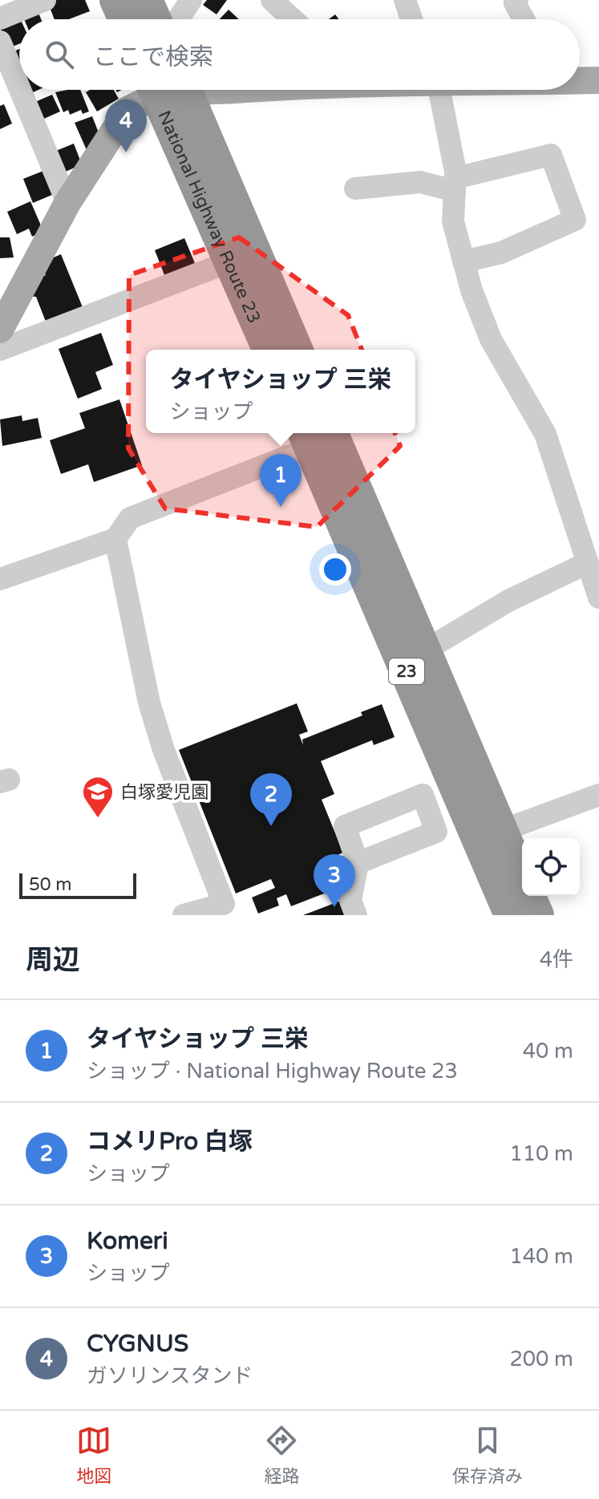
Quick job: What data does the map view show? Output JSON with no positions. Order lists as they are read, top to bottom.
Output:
{
  "streets": {
    "highway": ["National Highway Route 23", "23"]
  },
  "places": {
    "school or university": ["白塚愛児園"]
  },
  "scale_bar": "50 m",
  "page": {
    "search": "ここで検索",
    "pins": [
      "4",
      "1",
      "2",
      "3"
    ],
    "popup": ["タイヤショップ 三栄", "ショップ"],
    "scale": "50 m",
    "heading": ["周辺", "4件"],
    "list": [
      {
        "mark": "1",
        "name": "タイヤショップ 三栄",
        "note": "ショップ · National Highway Route 23",
        "value": "40 m"
      },
      {
        "mark": "2",
        "name": "コメリPro 白塚",
        "note": "ショップ",
        "value": "110 m"
      },
      {
        "mark": "3",
        "name": "Komeri",
        "note": "ショップ",
        "value": "140 m"
      },
      {
        "mark": "4",
        "name": "CYGNUS",
        "note": "ガソリンスタンド",
        "value": "200 m"
      }
    ],
    "nav": ["地図", "経路", "保存済み"]
  }
}
